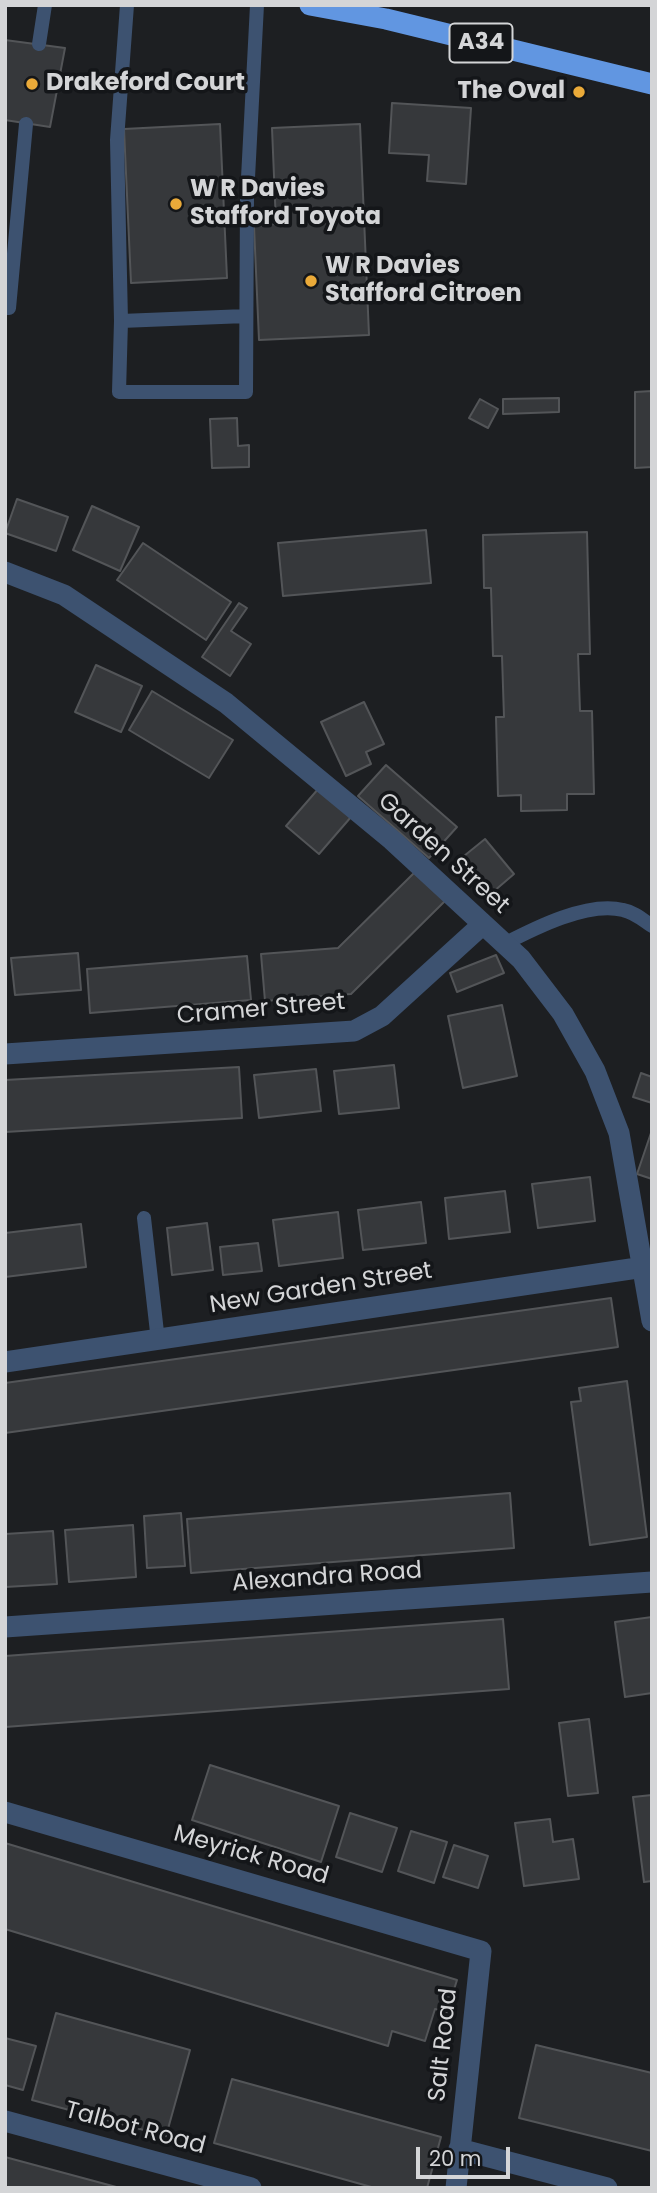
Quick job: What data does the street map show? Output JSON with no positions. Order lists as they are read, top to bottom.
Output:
{
  "streets": {
    "highway": ["A34"],
    "street": [
      "Garden Street",
      "Cramer Street",
      "New Garden Street",
      "Alexandra Road",
      "Meyrick Road",
      "Salt Road",
      "Talbot Road"
    ]
  },
  "crossings": [
    ["Garden Street", "Cramer Street"],
    ["Garden Street", "New Garden Street"],
    ["Meyrick Road", "Salt Road"]
  ],
  "places": [
    "Drakeford Court",
    "The Oval",
    "W R Davies Stafford Toyota",
    "W R Davies Stafford Citroen"
  ],
  "scale_bar": "20 m"
}
